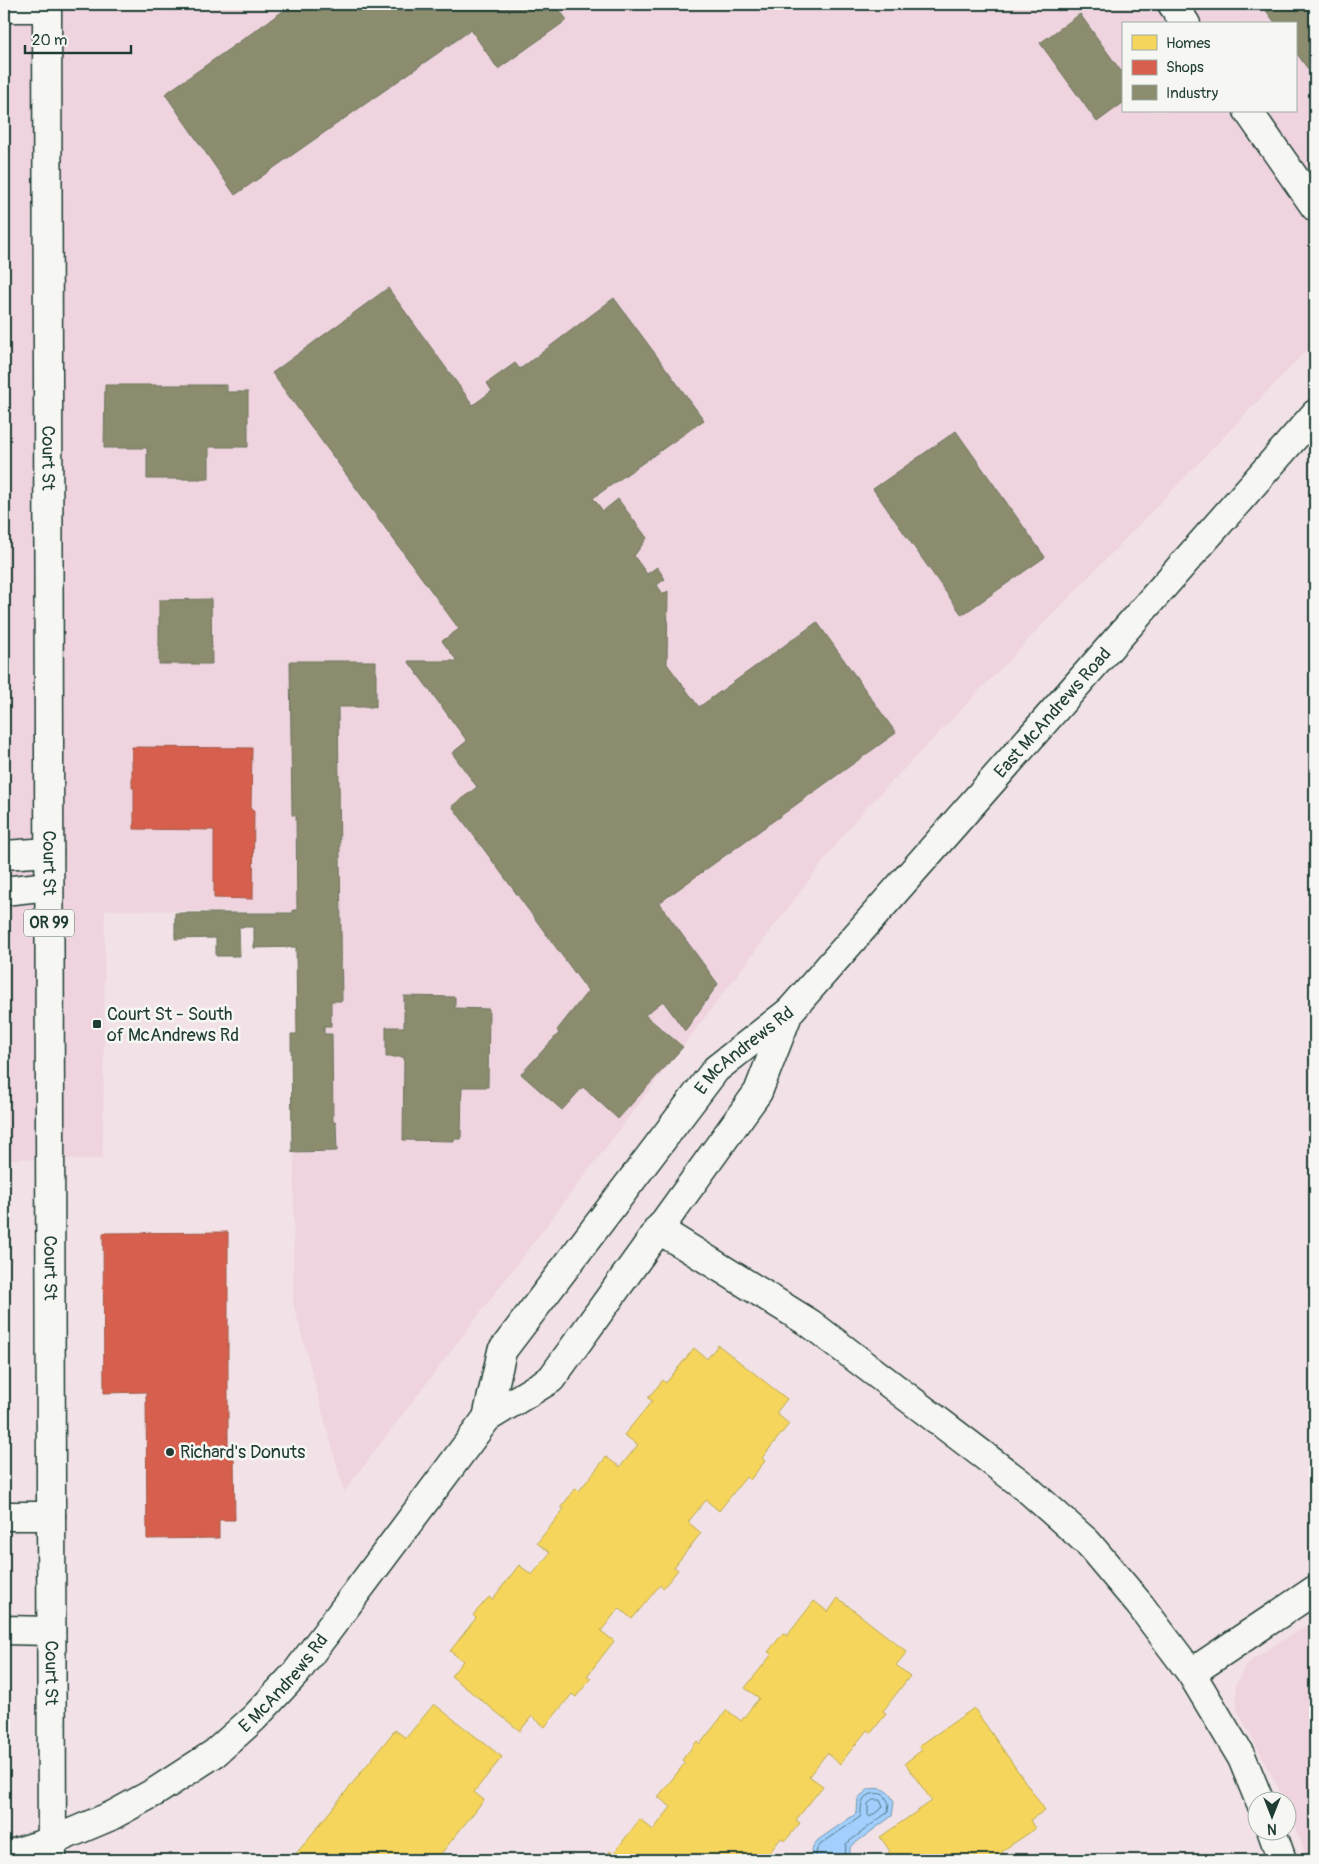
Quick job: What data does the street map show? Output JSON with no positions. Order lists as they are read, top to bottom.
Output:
{
  "streets": {
    "main road": [
      "Court St",
      "East McAndrews Road",
      "OR 99",
      "E McAndrews Rd"
    ]
  },
  "crossings": [
    ["Court St", "E McAndrews Rd"],
    ["East McAndrews Road", "E McAndrews Rd"]
  ],
  "places": {
    "transit": ["Court St - South of McAndrews Rd"],
    "other": ["Richard's Donuts"]
  },
  "legend": ["Homes", "Shops", "Industry"],
  "scale_bar": "20 m",
  "north": "bottom"
}
